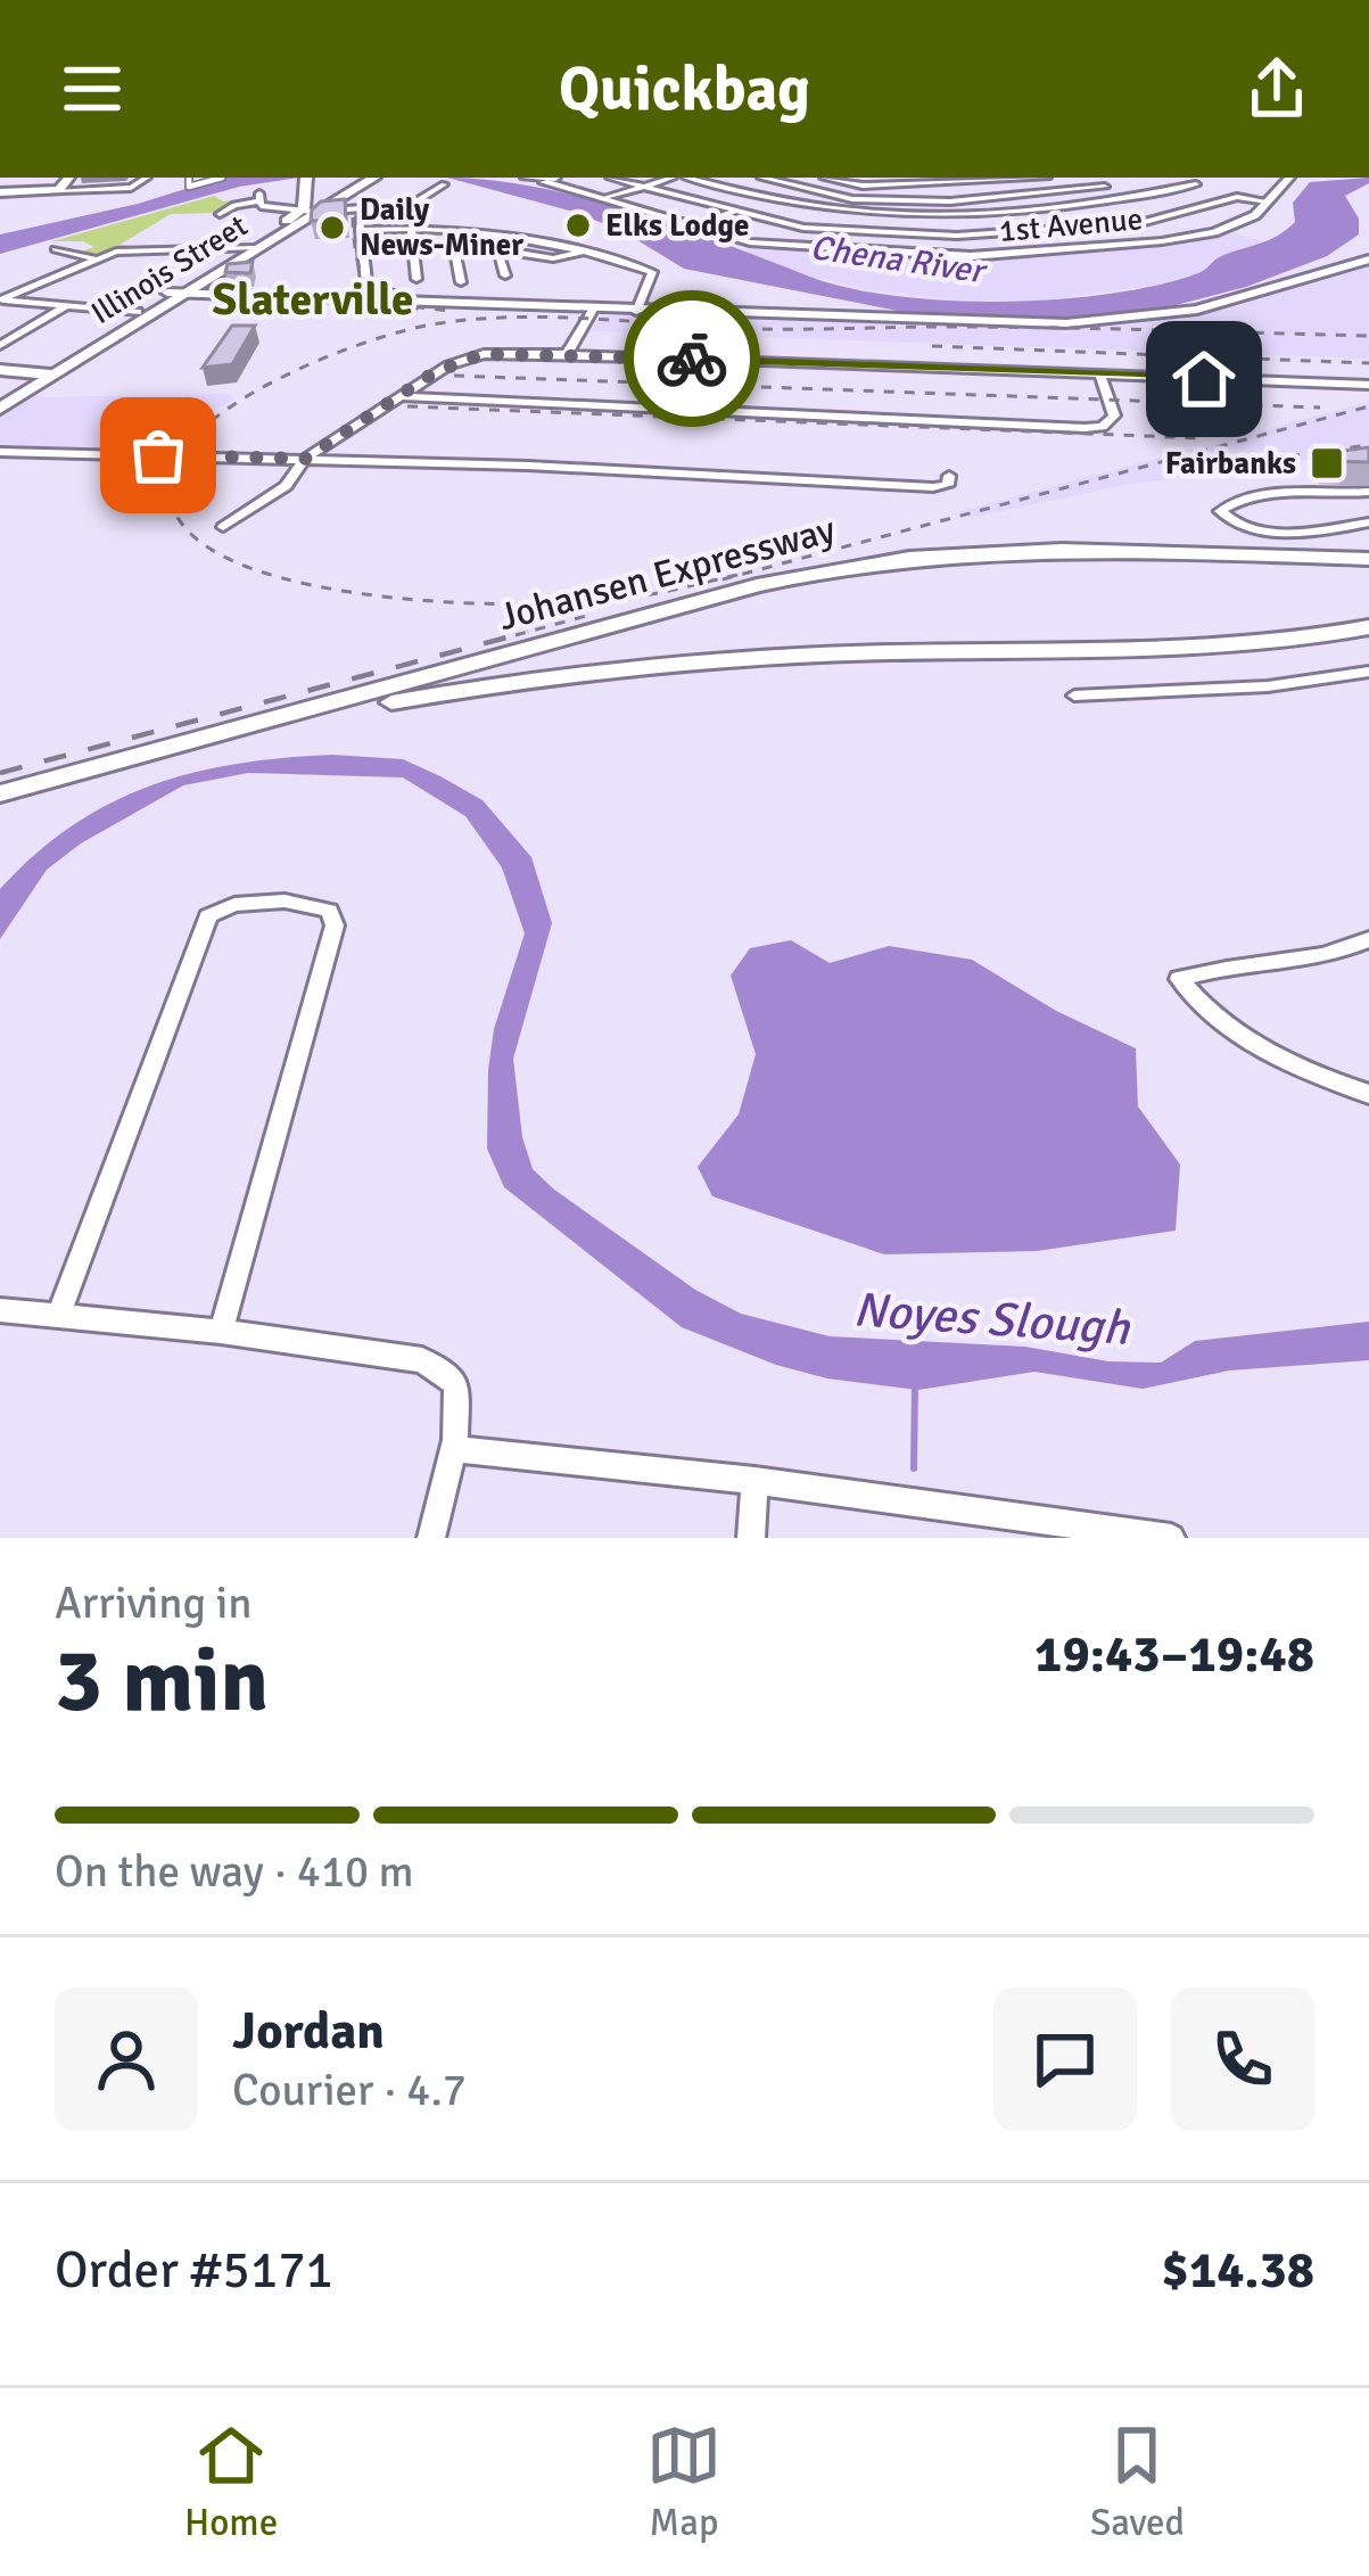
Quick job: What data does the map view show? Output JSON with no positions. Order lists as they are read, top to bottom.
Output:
{
  "streets": {
    "main road": ["1st Avenue", "Illinois Street", "Johansen Expressway"]
  },
  "districts": ["Slaterville"],
  "water": ["Chena River", "Noyes Slough"],
  "places": {
    "other": ["Elks Lodge", "Daily News-Miner"],
    "transit": ["Fairbanks"]
  },
  "page": {
    "header": "Quickbag",
    "heading": ["3 min", "Arriving in", "19:43–19:48"],
    "panel": [
      "Jordan",
      "Courier · 4.7",
      "Order #5171",
      "$14.38"
    ],
    "bar": "On the way · 410 m",
    "tabs": ["Home", "Map", "Saved"]
  }
}
